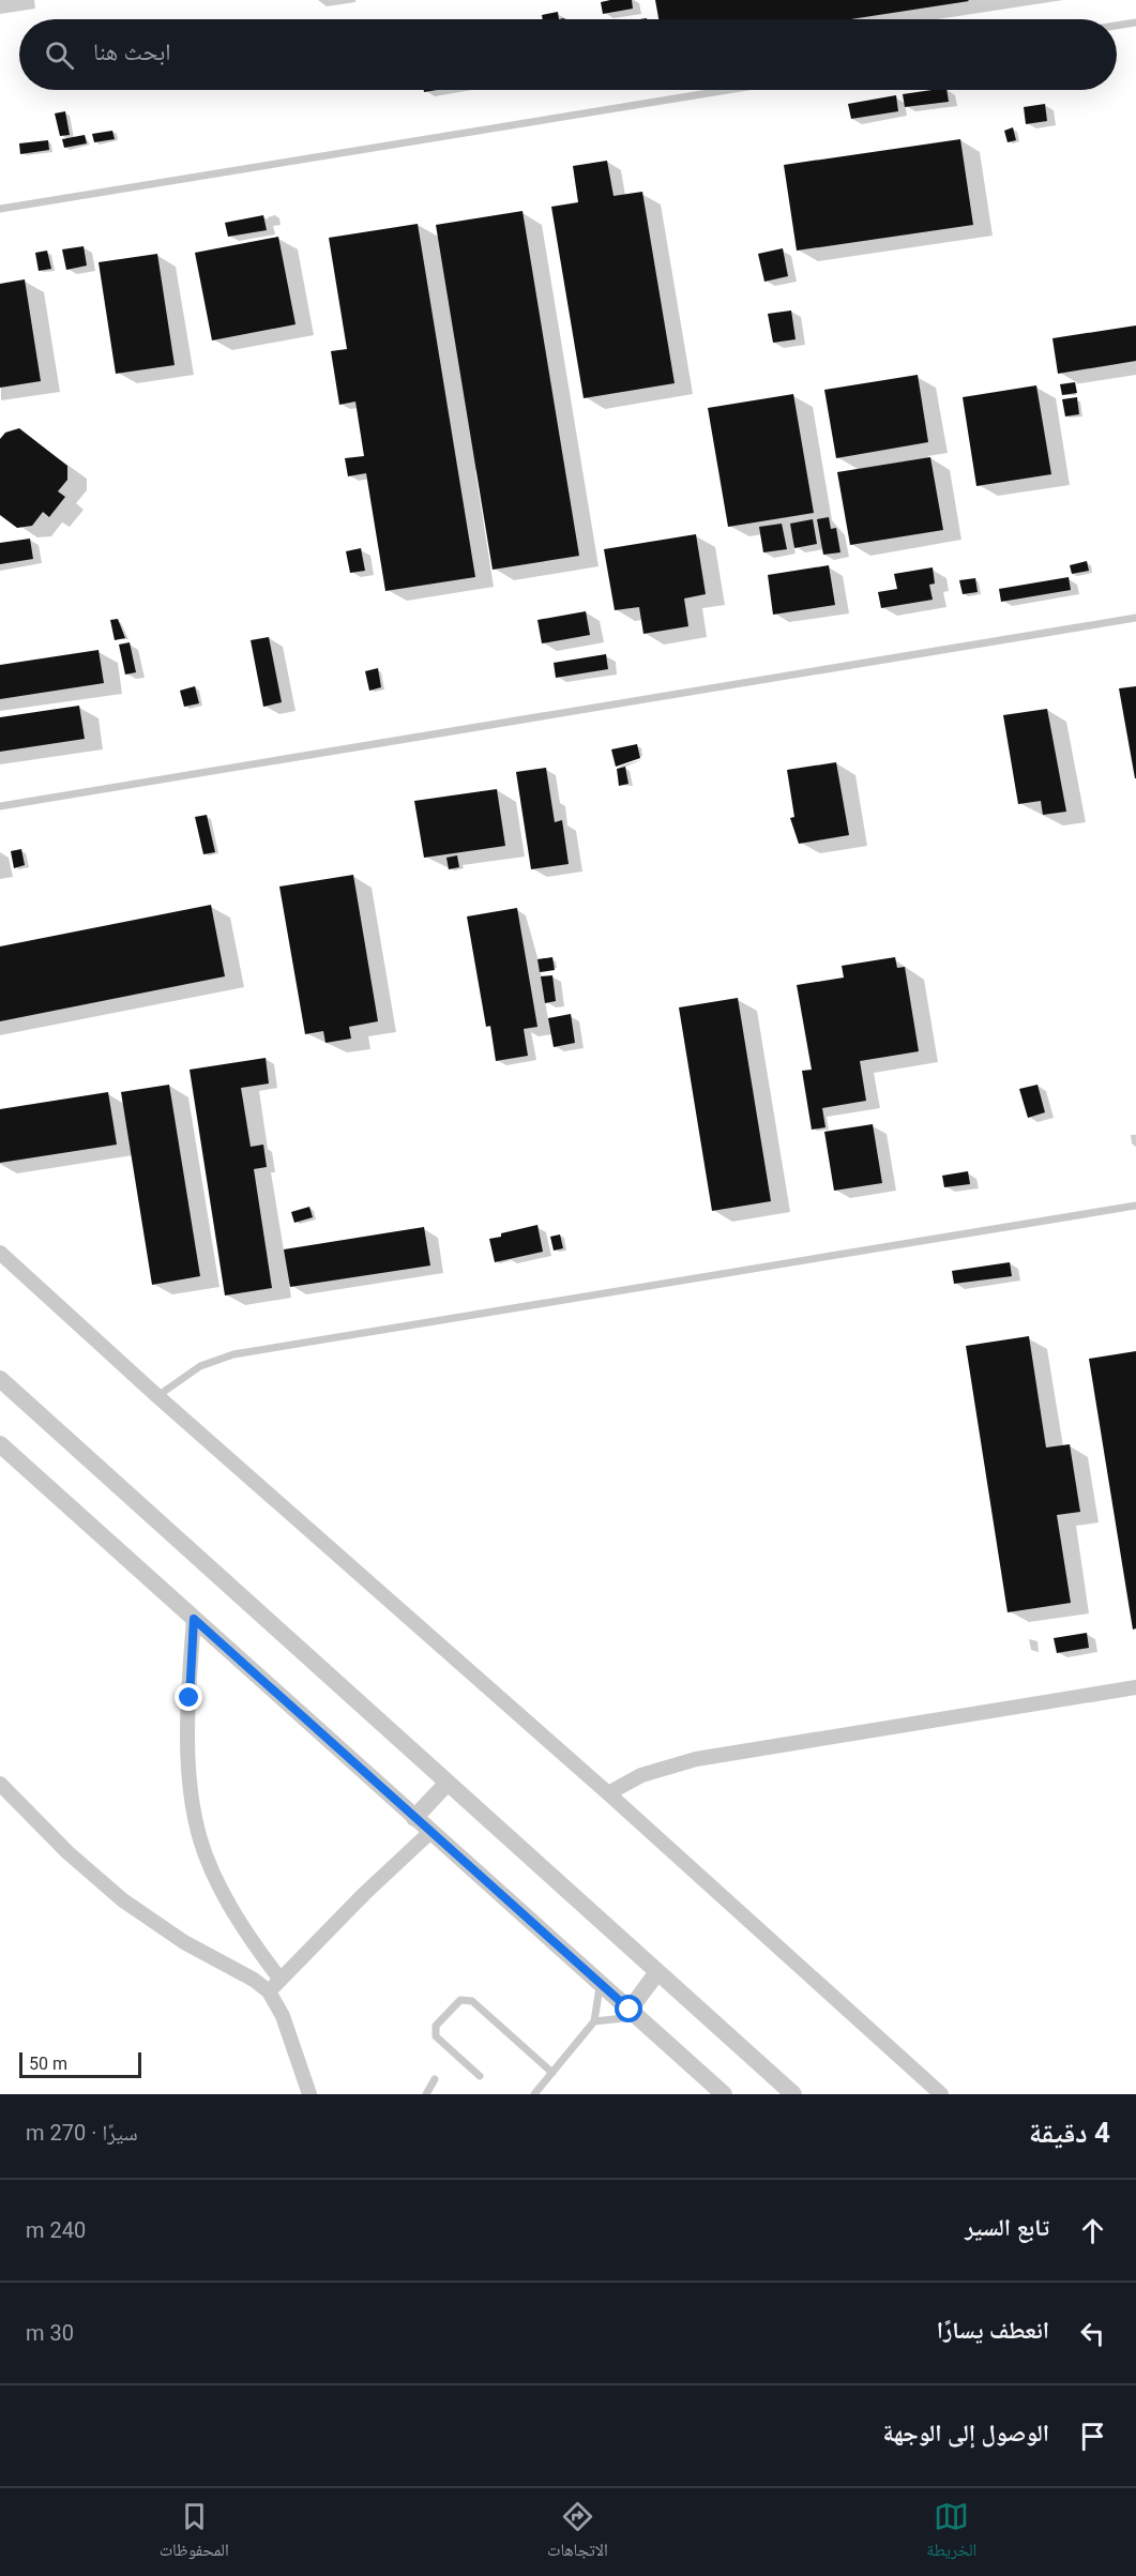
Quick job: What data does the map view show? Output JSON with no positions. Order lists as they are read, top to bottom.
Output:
{
  "scale_bar": "50 m",
  "page": {
    "search": "ابحث هنا",
    "scale": "50 m",
    "heading": ["4 دقيقة", "سيرًا · 270 m"],
    "list": [
      ["تابع السير", "240 m"],
      ["انعطف يسارًا", "30 m"],
      "الوصول إلى الوجهة"
    ],
    "nav": ["الخريطة", "الاتجاهات", "المحفوظات"]
  }
}
